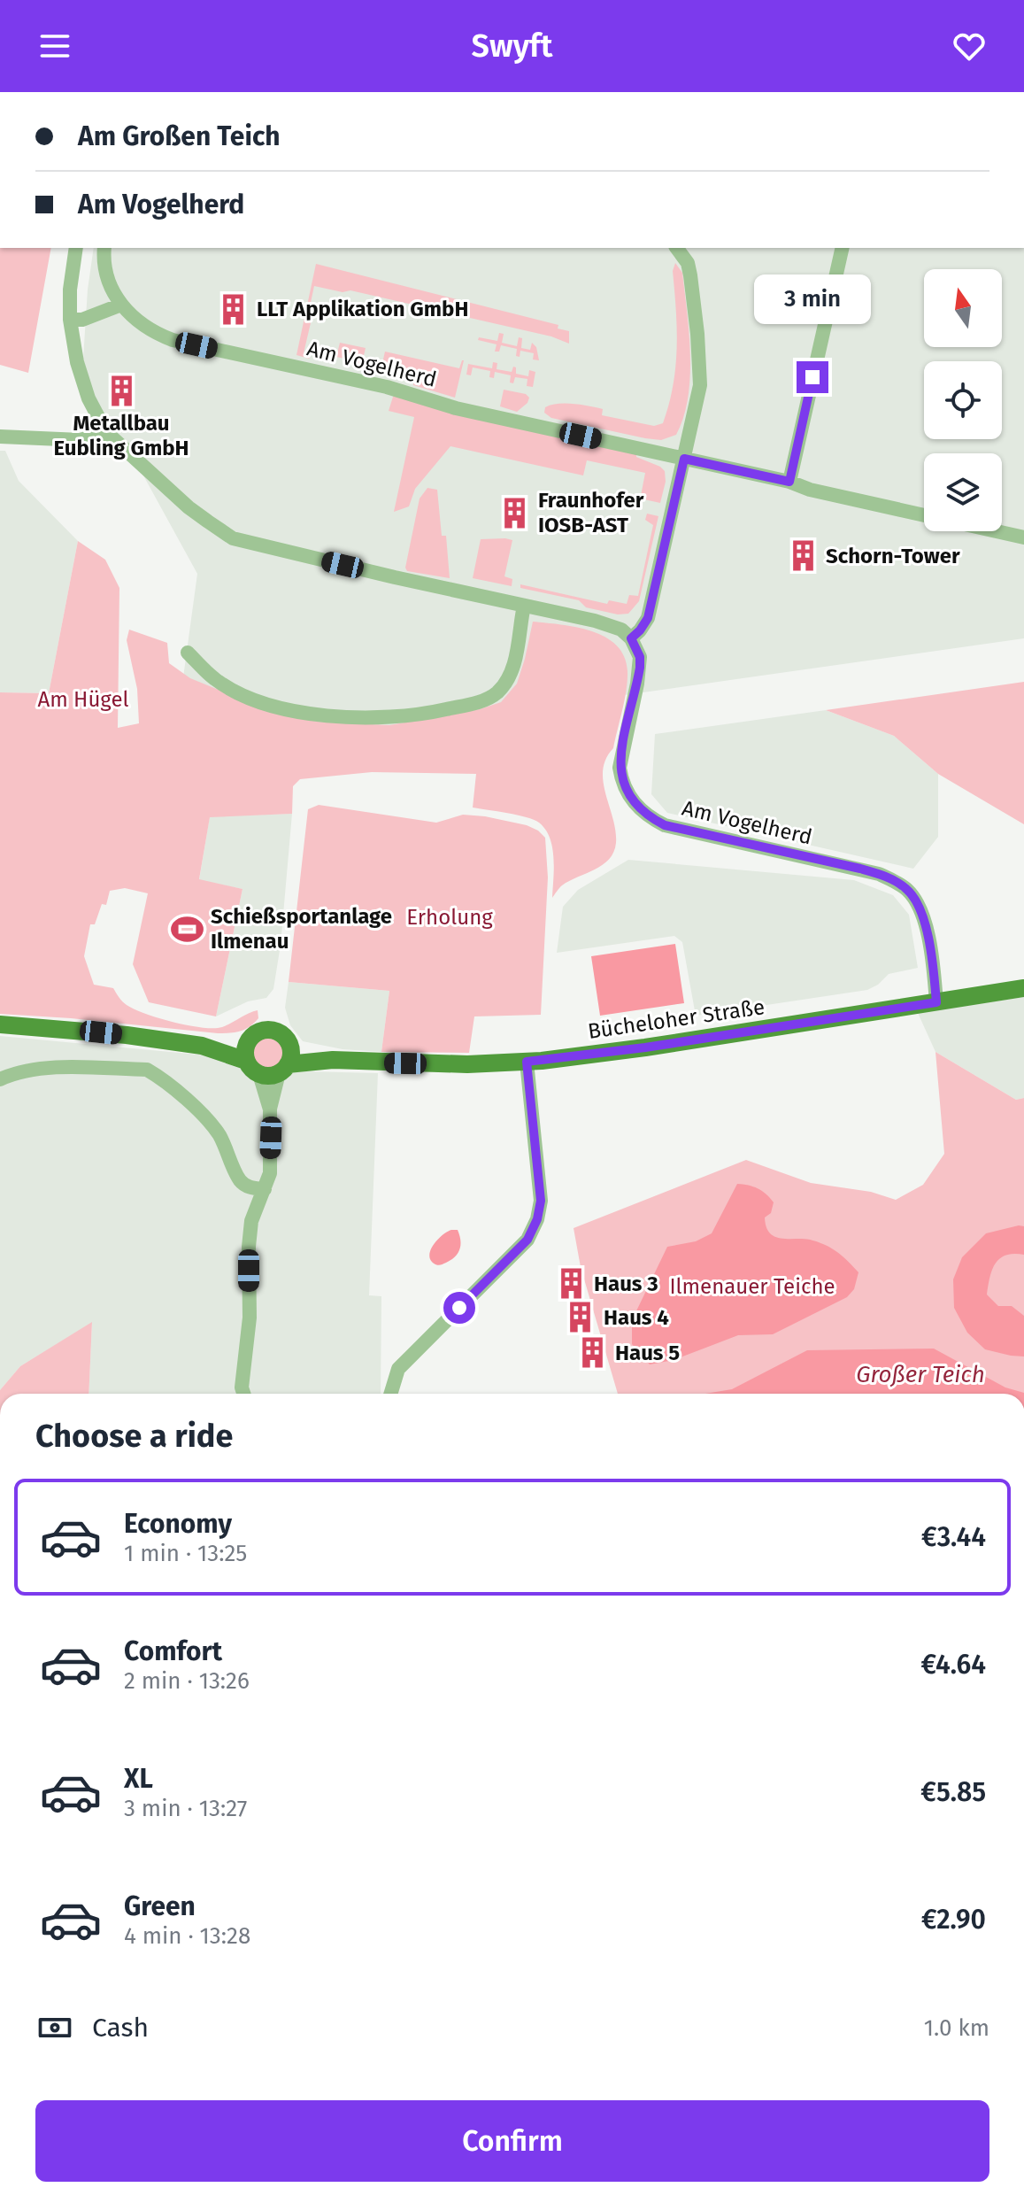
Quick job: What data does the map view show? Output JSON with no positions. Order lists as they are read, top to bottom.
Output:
{
  "streets": {
    "main road": ["Bücheloher Straße"],
    "street": ["Am Vogelherd"]
  },
  "crossings": [
    ["Am Vogelherd", "Bücheloher Straße"]
  ],
  "water": ["Großer Teich"],
  "parks": ["Am Hügel", "Erholung", "Ilmenauer Teiche"],
  "places": {
    "building": [
      "LLT Applikation GmbH",
      "Metallbau Eubling GmbH",
      "Fraunhofer IOSB-AST",
      "Schorn-Tower",
      "Haus 3",
      "Haus 4",
      "Haus 5"
    ],
    "sports": ["Schießsportanlage Ilmenau"]
  },
  "north": "top",
  "page": {
    "header": "Swyft",
    "banner": ["Am Großen Teich", "Am Vogelherd"],
    "bubble": "3 min",
    "heading": "Choose a ride",
    "list": [
      {
        "name": "Economy",
        "note": "1 min · 13:25",
        "value": "€3.44"
      },
      {
        "name": "Comfort",
        "note": "2 min · 13:26",
        "value": "€4.64"
      },
      {
        "name": "XL",
        "note": "3 min · 13:27",
        "value": "€5.85"
      },
      {
        "name": "Green",
        "note": "4 min · 13:28",
        "value": "€2.90"
      }
    ],
    "pay": ["Cash", "1.0 km"],
    "buttons": "Confirm"
  }
}
